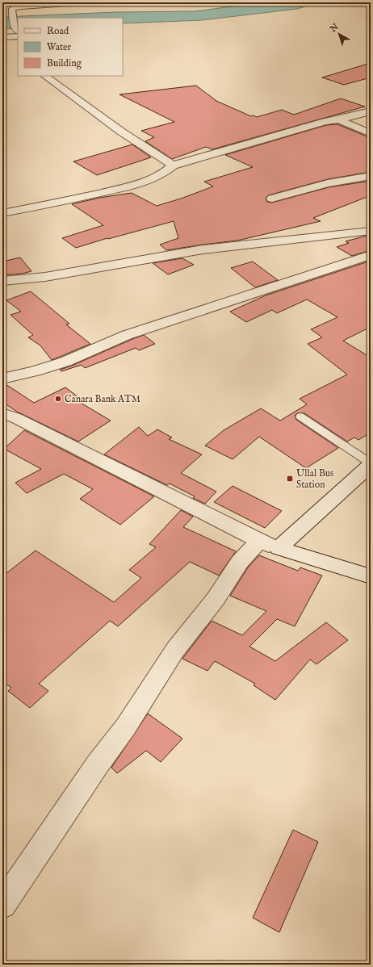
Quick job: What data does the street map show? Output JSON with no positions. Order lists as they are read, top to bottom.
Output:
{
  "places": {
    "other": ["Canara Bank ATM"],
    "transit": ["Ullal Bus Station"]
  },
  "legend": ["Road", "Water", "Building"],
  "north": "top left"
}
